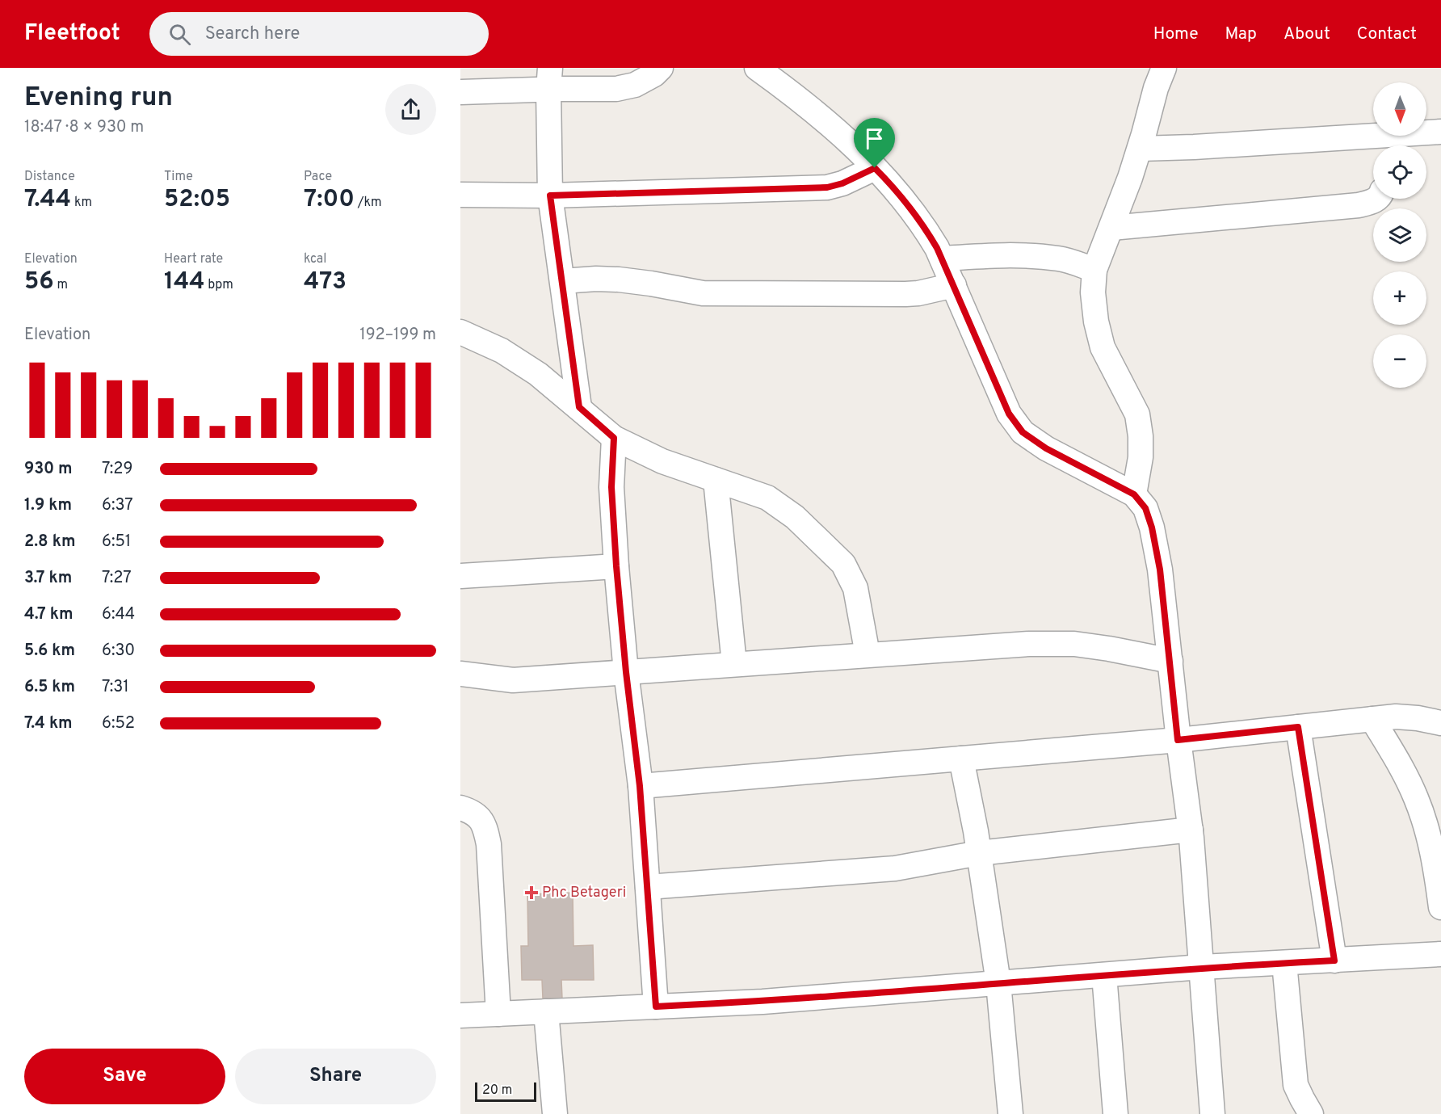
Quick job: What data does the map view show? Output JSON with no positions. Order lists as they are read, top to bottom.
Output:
{
  "places": {
    "health": ["Phc Betageri"]
  },
  "scale_bar": "20 m",
  "north": "bottom",
  "page": {
    "header": "Fleetfoot",
    "search": "Search here",
    "nav": [
      "Home",
      "Map",
      "About",
      "Contact"
    ],
    "heading": ["Evening run", "18:47 · 8 × 930 m"],
    "map_buttons": ["+", "−"],
    "stats": [
      ["Distance", "7.44 km"],
      ["Time", "52:05"],
      ["Pace", "7:00 /km"],
      ["Elevation", "56 m"],
      ["Heart rate", "144 bpm"],
      ["kcal", "473"]
    ],
    "chart": ["Elevation", "192–199 m"],
    "list": [
      {
        "name": "930 m",
        "note": "7:29"
      },
      {
        "name": "1.9 km",
        "note": "6:37"
      },
      {
        "name": "2.8 km",
        "note": "6:51"
      },
      {
        "name": "3.7 km",
        "note": "7:27"
      },
      {
        "name": "4.7 km",
        "note": "6:44"
      },
      {
        "name": "5.6 km",
        "note": "6:30"
      },
      {
        "name": "6.5 km",
        "note": "7:31"
      },
      {
        "name": "7.4 km",
        "note": "6:52"
      }
    ],
    "buttons": ["Save", "Share"],
    "scale": "20 m"
  }
}
